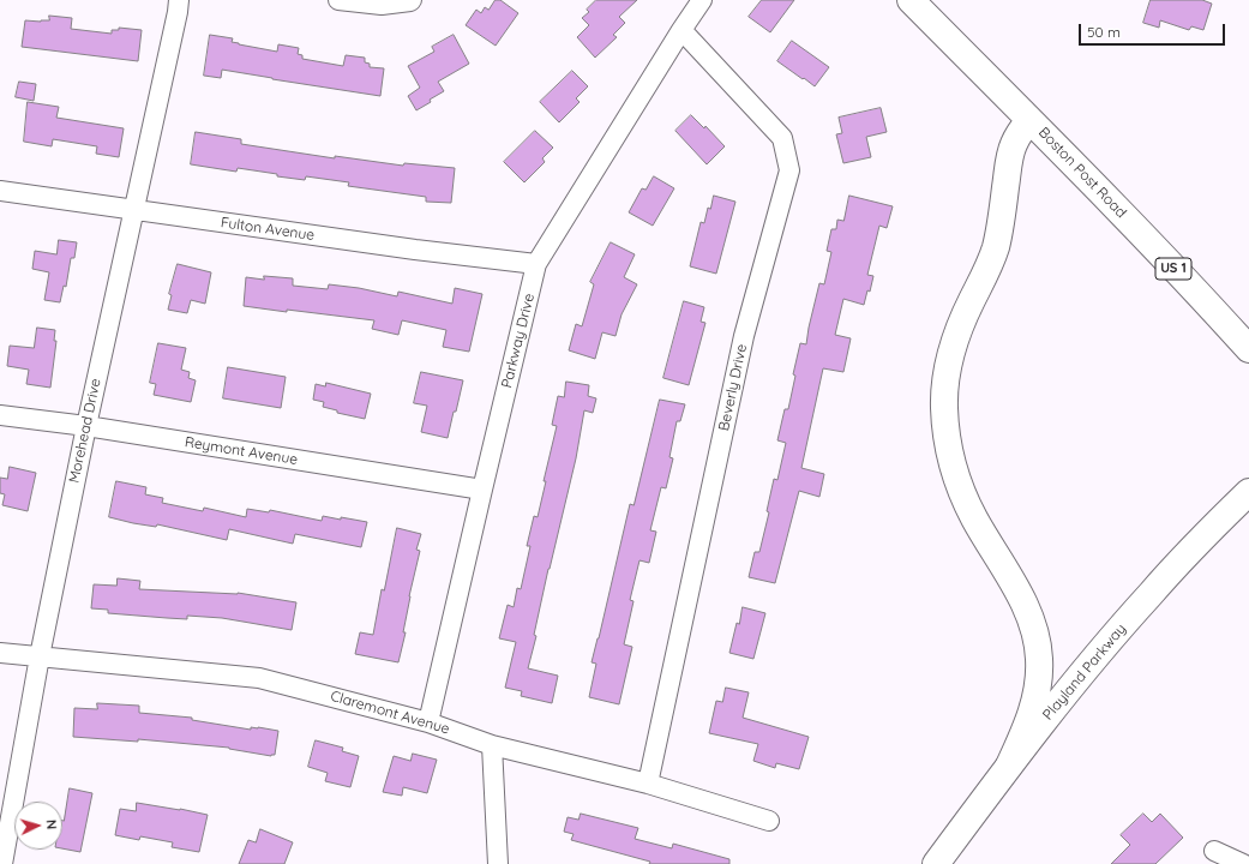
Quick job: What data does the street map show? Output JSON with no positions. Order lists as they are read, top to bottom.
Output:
{
  "streets": {
    "main road": ["Boston Post Road", "US 1", "Playland Parkway"],
    "street": [
      "Fulton Avenue",
      "Parkway Drive",
      "Beverly Drive",
      "Morehead Drive",
      "Reymont Avenue",
      "Claremont Avenue"
    ]
  },
  "crossings": [
    ["Fulton Avenue", "Parkway Drive"],
    ["Fulton Avenue", "Morehead Drive"],
    ["Parkway Drive", "Beverly Drive"],
    ["Parkway Drive", "Reymont Avenue"],
    ["Parkway Drive", "Claremont Avenue"],
    ["Beverly Drive", "Claremont Avenue"],
    ["Morehead Drive", "Reymont Avenue"],
    ["Morehead Drive", "Claremont Avenue"]
  ],
  "scale_bar": "50 m",
  "north": "right"
}
